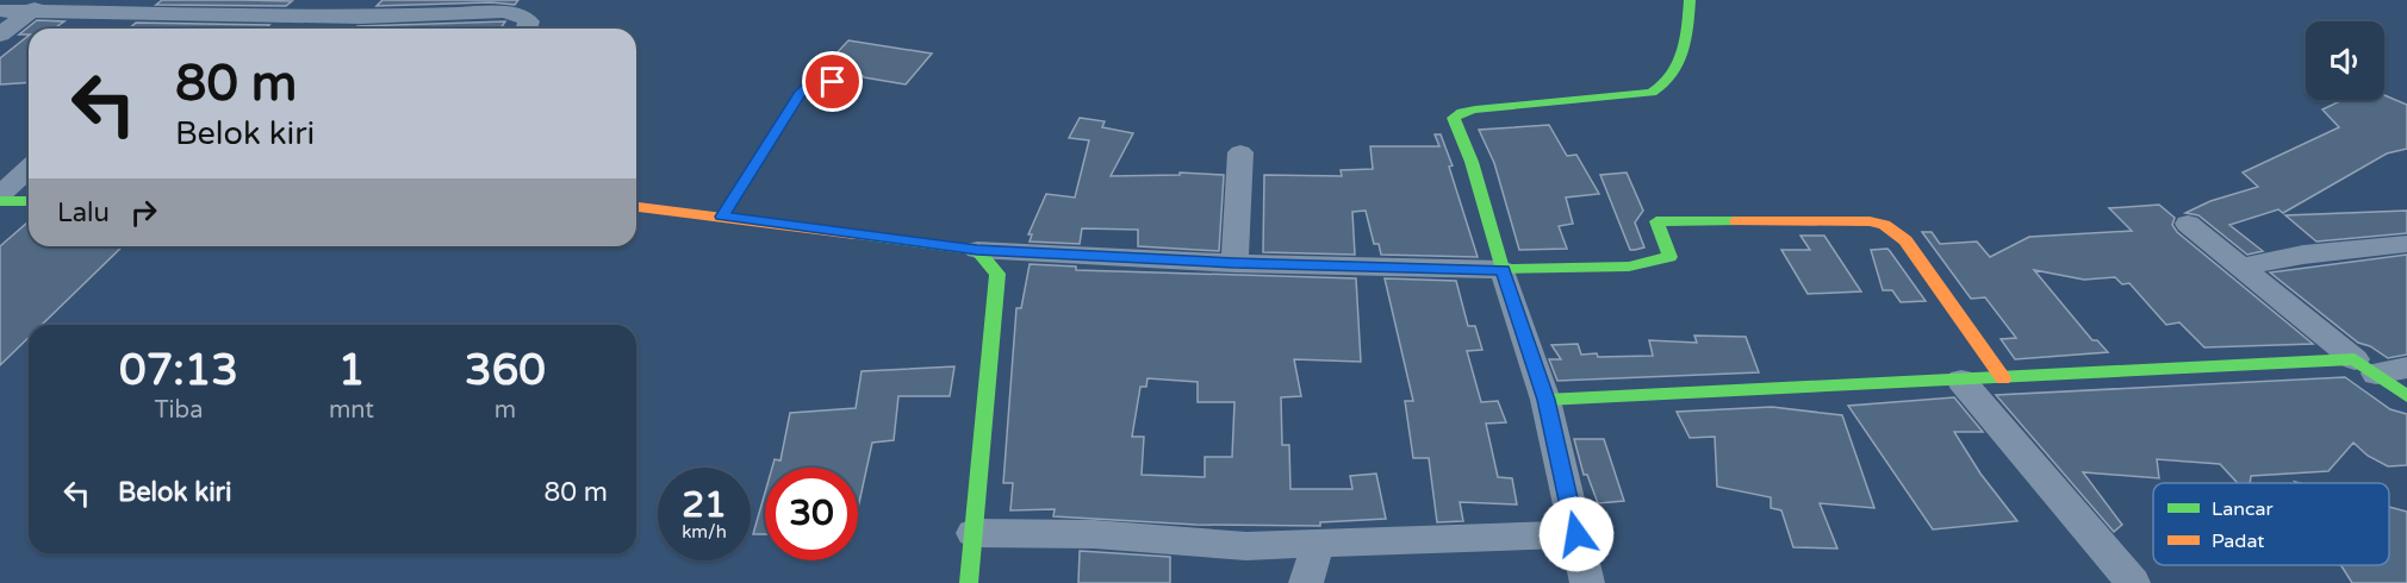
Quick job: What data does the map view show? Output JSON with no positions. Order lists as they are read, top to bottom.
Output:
{
  "legend": ["Lancar", "Padat"],
  "page": {
    "turn": ["80 m", "Belok kiri"],
    "then": "Lalu",
    "eta": [
      "07:13",
      "Tiba",
      "1",
      "mnt",
      "360",
      "m"
    ],
    "list": [
      {
        "name": "Belok kiri",
        "value": "80 m"
      }
    ],
    "speed": "21 km/h",
    "limit": "30"
  }
}
